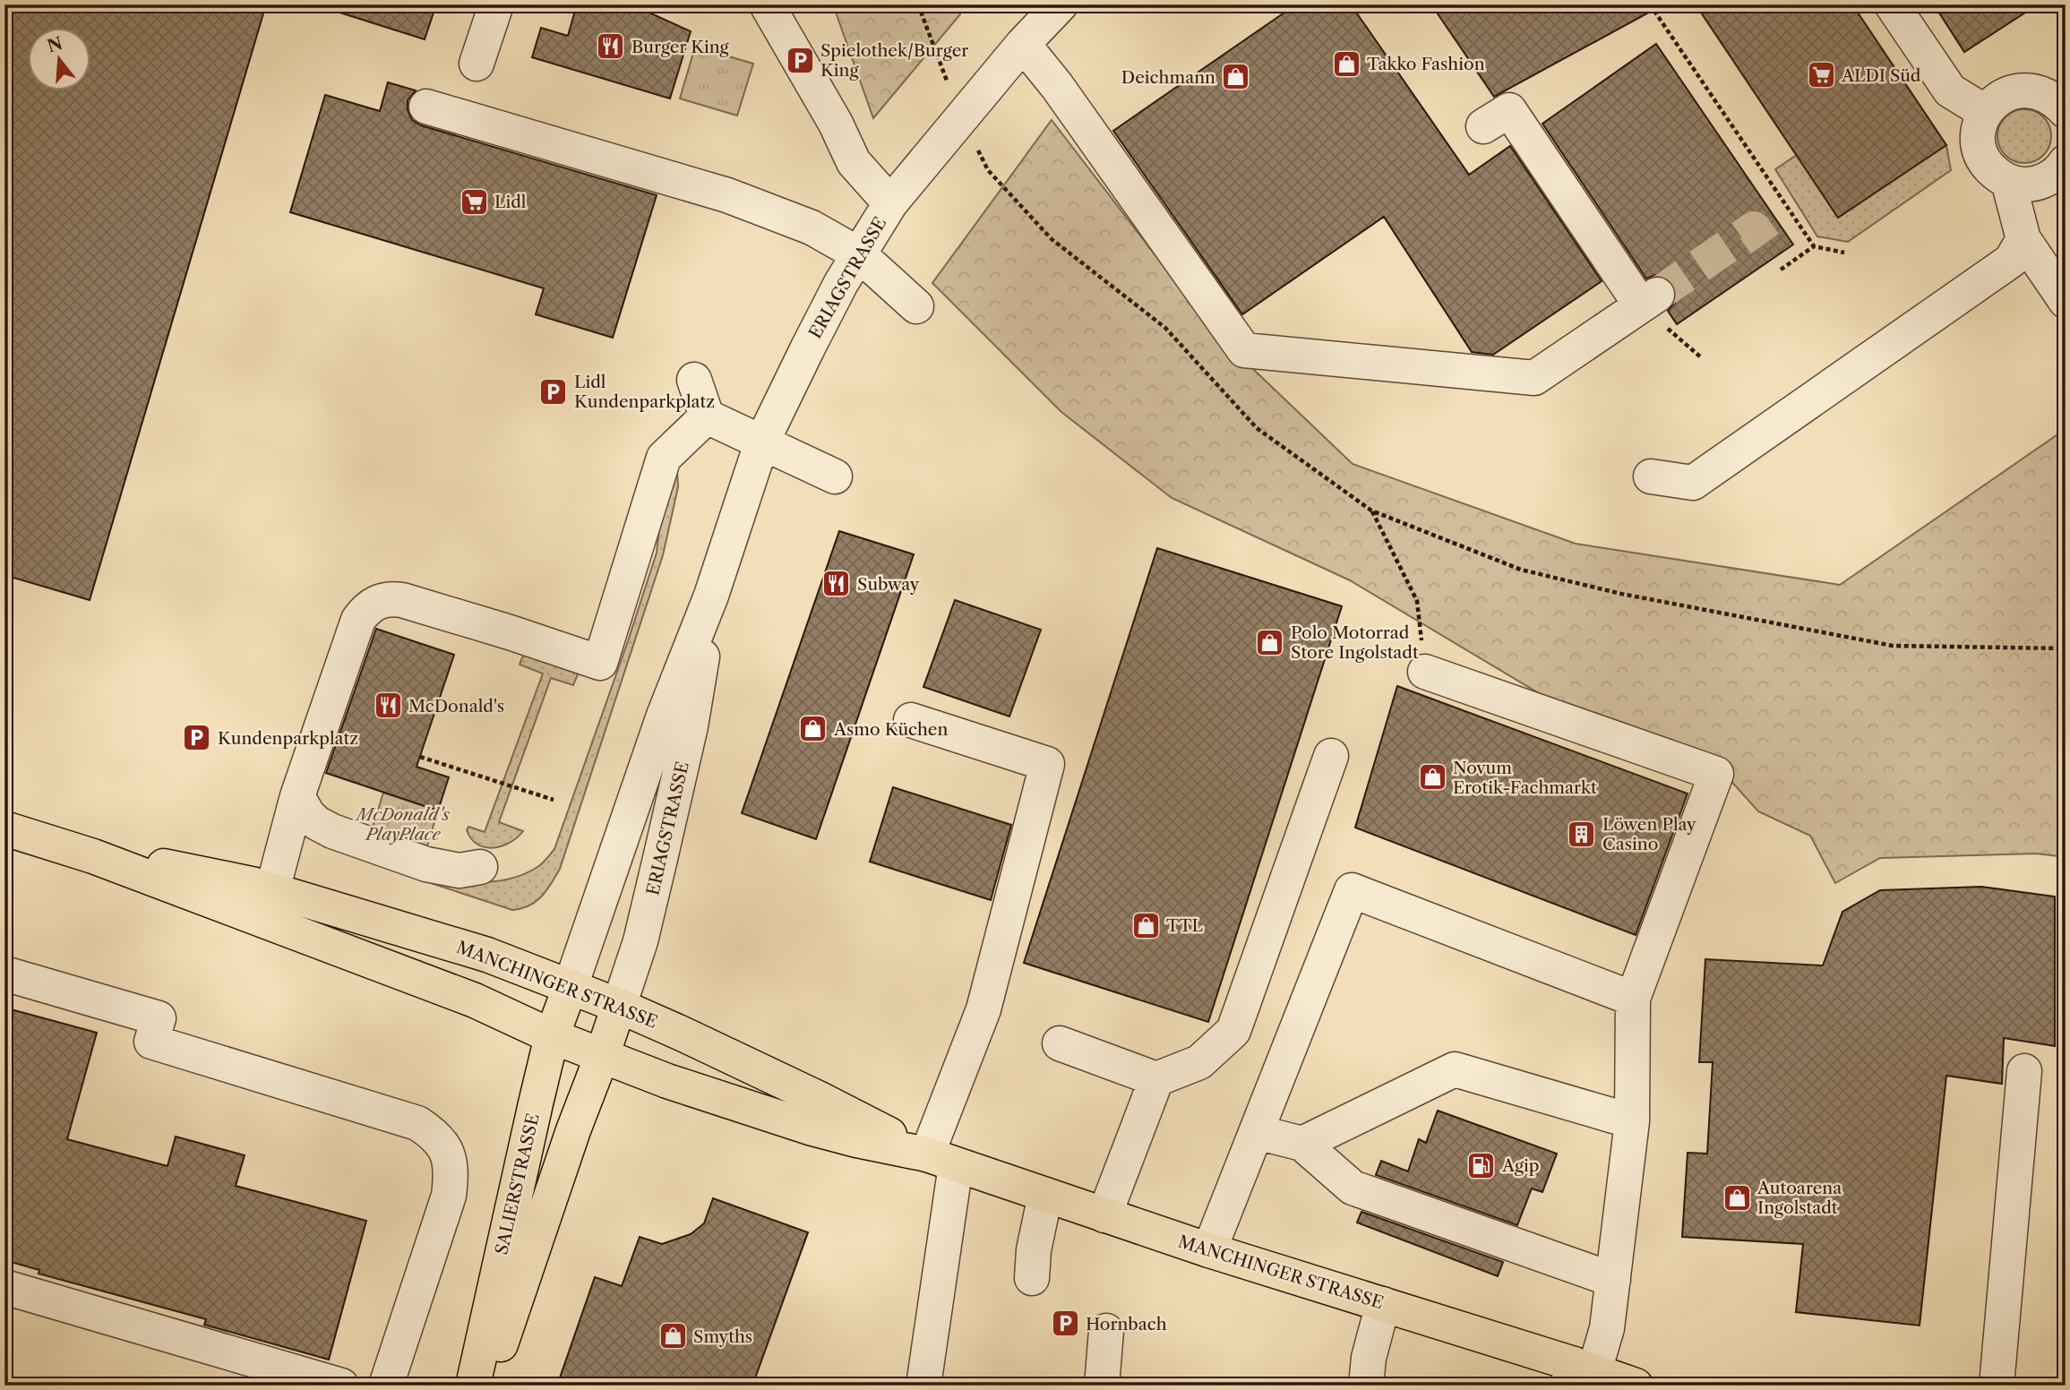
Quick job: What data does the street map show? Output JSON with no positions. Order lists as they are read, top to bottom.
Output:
{
  "streets": {
    "main road": ["ERIAGSTRASSE", "MANCHINGER STRASSE", "SALIERSTRASSE"]
  },
  "crossings": [
    ["ERIAGSTRASSE", "MANCHINGER STRASSE"],
    ["ERIAGSTRASSE", "SALIERSTRASSE"],
    ["MANCHINGER STRASSE", "SALIERSTRASSE"]
  ],
  "parks": ["McDonald's PlayPlace"],
  "places": {
    "restaurant": ["Burger King", "Subway", "McDonald's"],
    "parking": [
      "Spielothek/Burger King",
      "Lidl Kundenparkplatz",
      "Kundenparkplatz",
      "Hornbach"
    ],
    "shop": [
      "Takko Fashion",
      "Deichmann",
      "Polo Motorrad Store Ingolstadt",
      "Asmo Küchen",
      "Novum Erotik-Fachmarkt",
      "TTL",
      "Autoarena Ingolstadt",
      "Smyths"
    ],
    "supermarket": ["ALDI Süd", "Lidl"],
    "building": ["Löwen Play Casino"],
    "fuel station": ["Agip"]
  },
  "north": "top"
}
